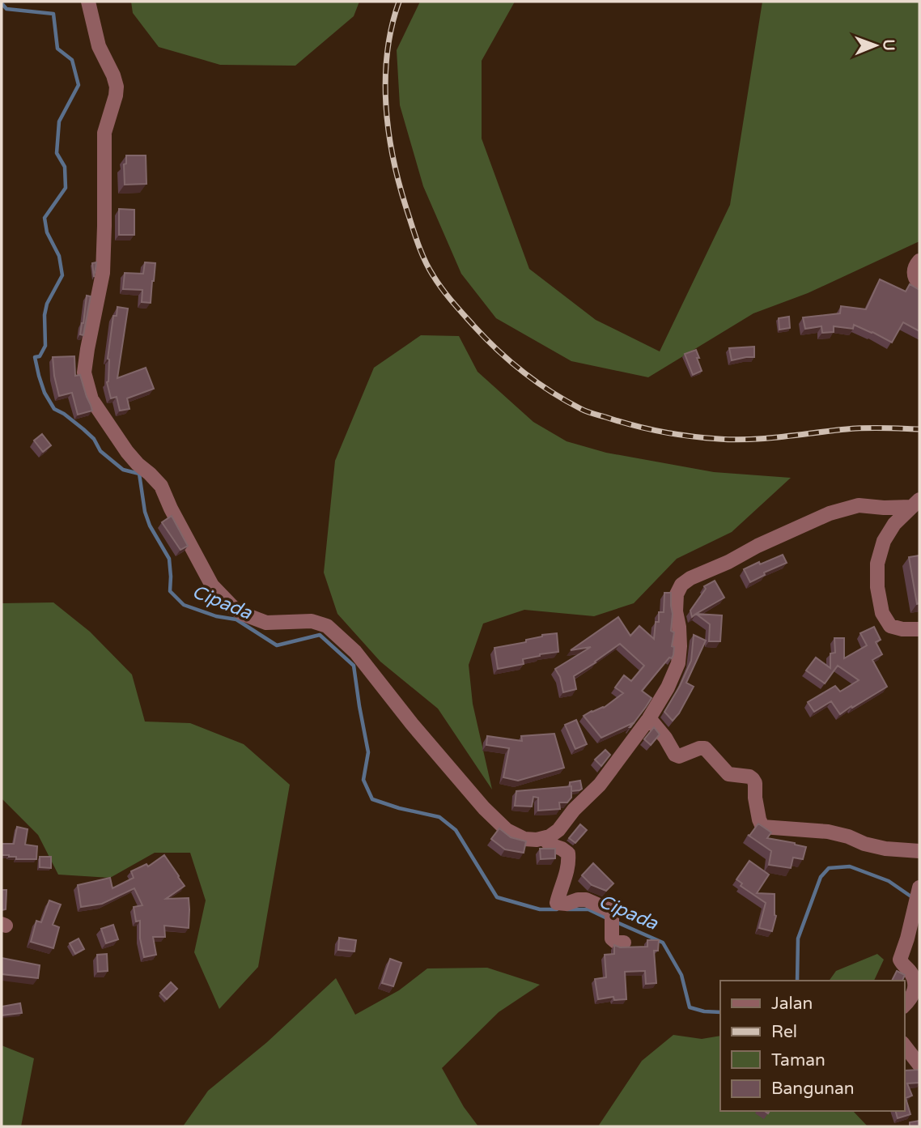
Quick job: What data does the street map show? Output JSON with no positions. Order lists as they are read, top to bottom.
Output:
{
  "water": ["Cipada"],
  "legend": [
    "Jalan",
    "Rel",
    "Taman",
    "Bangunan"
  ],
  "north": "right"
}
